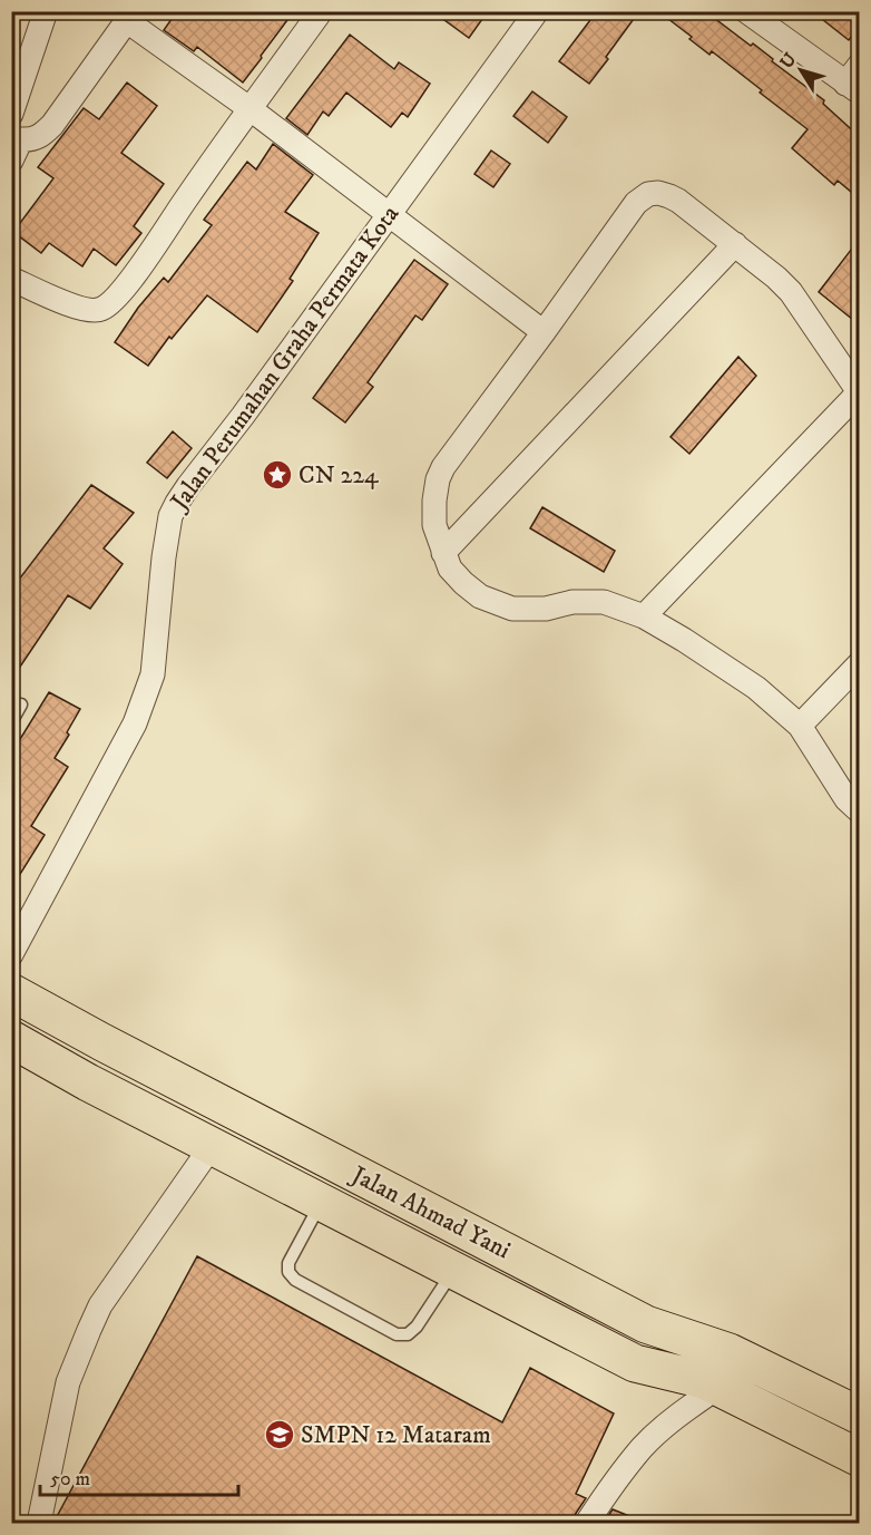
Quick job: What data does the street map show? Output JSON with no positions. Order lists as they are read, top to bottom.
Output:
{
  "streets": {
    "highway": ["Jalan Ahmad Yani"],
    "street": ["Jalan Perumahan Graha Permata Kota"]
  },
  "places": {
    "place": ["CN 224"],
    "school or university": ["SMPN 12 Mataram"]
  },
  "scale_bar": "50 m",
  "north": "top left"
}
